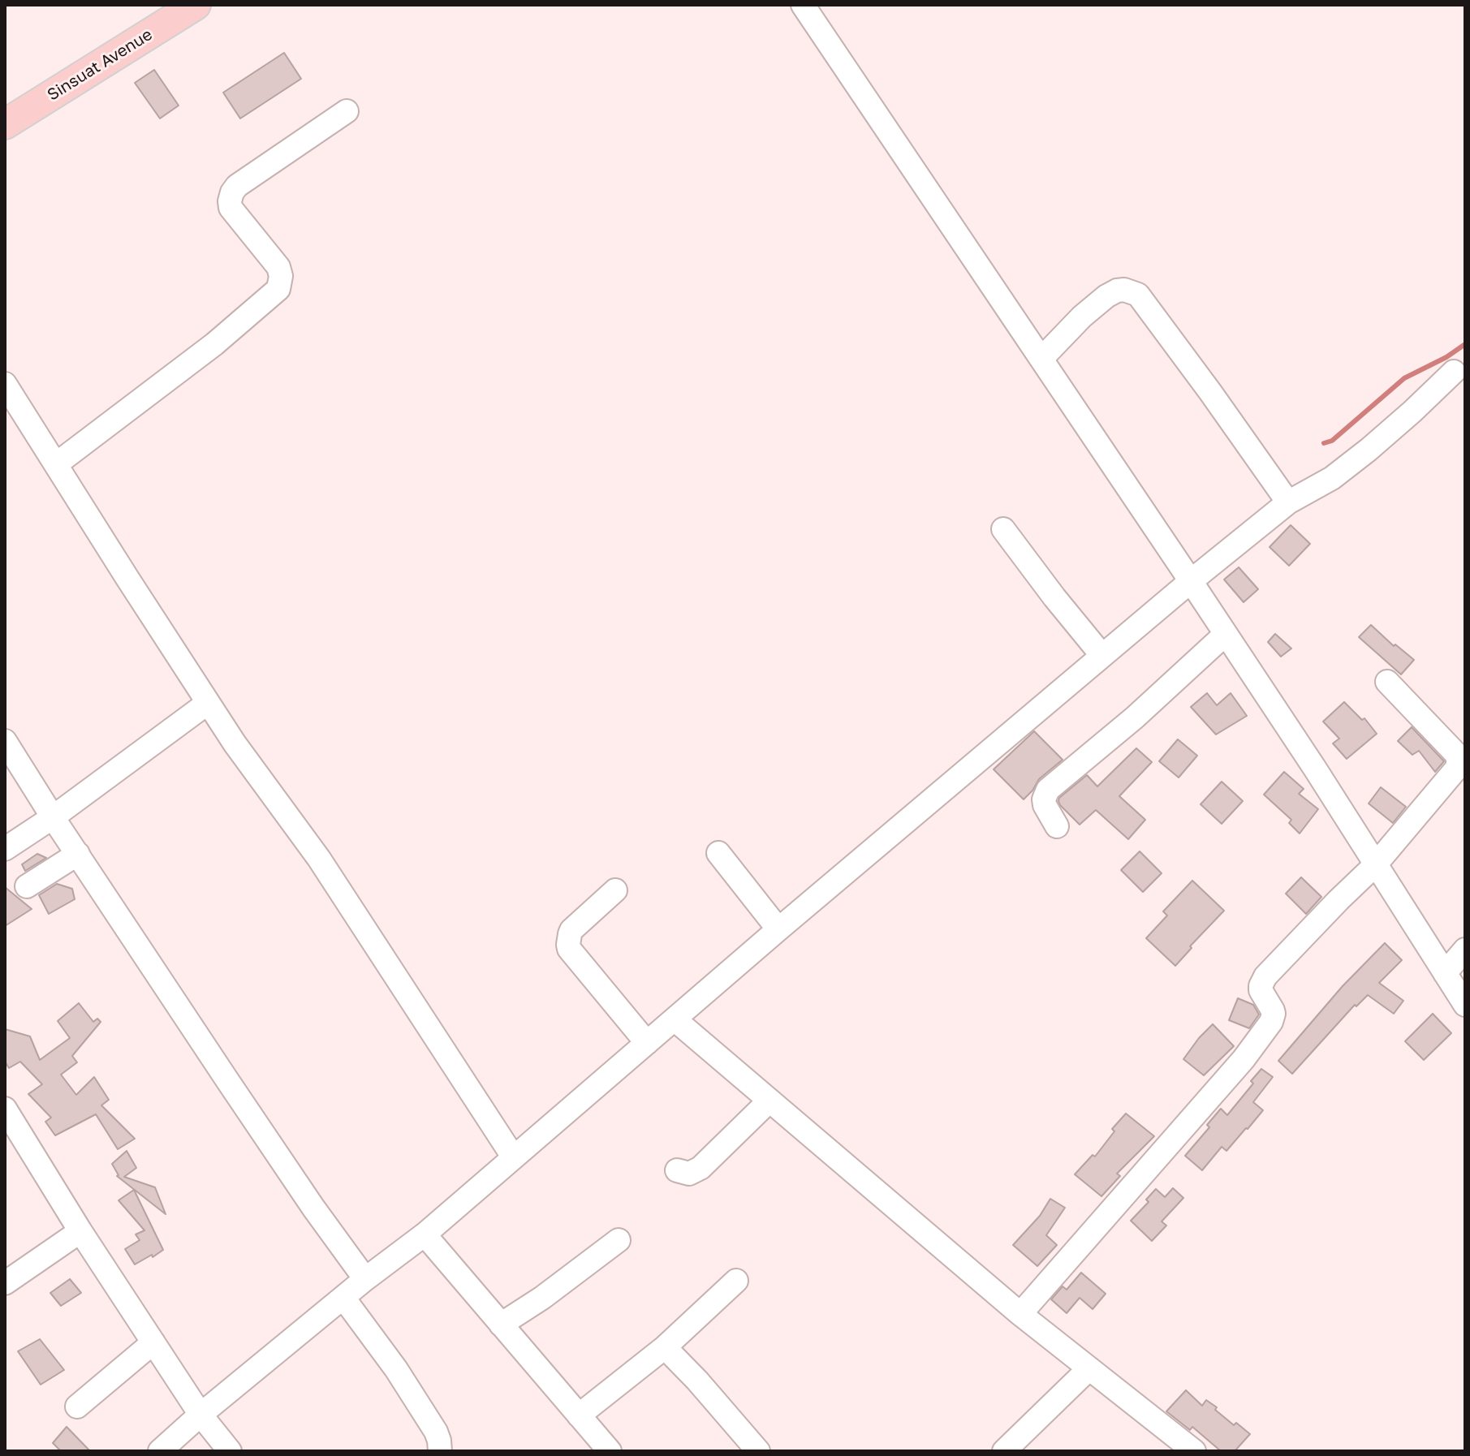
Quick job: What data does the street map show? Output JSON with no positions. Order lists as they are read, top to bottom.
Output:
{
  "streets": {
    "main road": ["Sinsuat Avenue"]
  }
}
